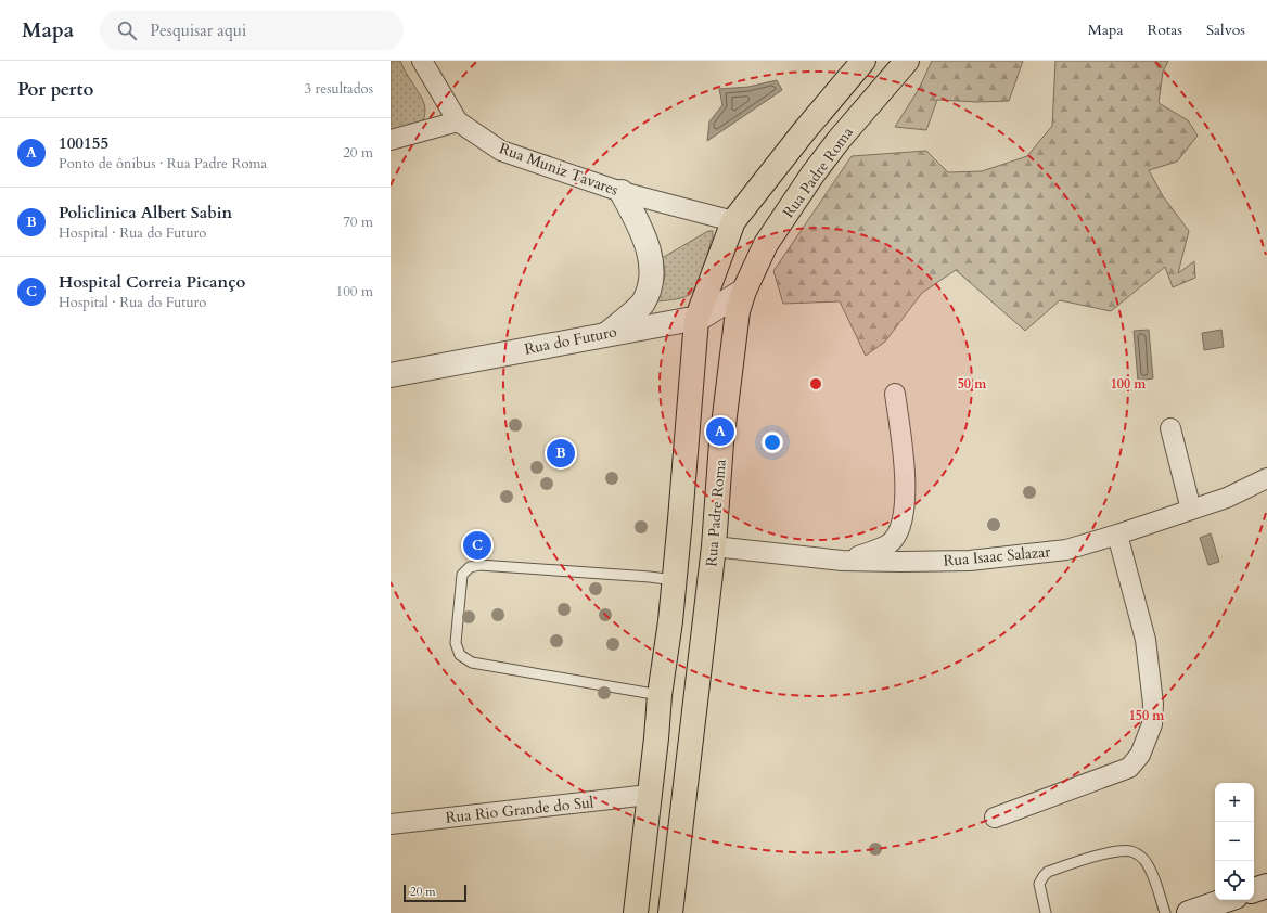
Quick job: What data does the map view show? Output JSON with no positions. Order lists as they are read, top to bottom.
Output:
{
  "streets": {
    "main road": ["Rua Padre Roma"],
    "street": [
      "Rua Muniz Tavares",
      "Rua do Futuro",
      "Rua Isaac Salazar",
      "Rua Rio Grande do Sul"
    ]
  },
  "crossings": [
    ["Rua Padre Roma", "Rua do Futuro"],
    ["Rua Padre Roma", "Rua Isaac Salazar"]
  ],
  "scale_bar": "20 m",
  "page": {
    "header": "Mapa",
    "search": "Pesquisar aqui",
    "nav": ["Mapa", "Rotas", "Salvos"],
    "heading": ["Por perto", "3 resultados"],
    "list": [
      {
        "mark": "A",
        "name": "100155",
        "note": "Ponto de ônibus · Rua Padre Roma",
        "value": "20 m"
      },
      {
        "mark": "B",
        "name": "Policlinica Albert Sabin",
        "note": "Hospital · Rua do Futuro",
        "value": "70 m"
      },
      {
        "mark": "C",
        "name": "Hospital Correia Picanço",
        "note": "Hospital · Rua do Futuro",
        "value": "100 m"
      }
    ],
    "pins": ["A", "B", "C"],
    "map_buttons": ["+", "−"],
    "scale": "20 m"
  },
  "rings": ["50 m", "100 m", "150 m"]
}
